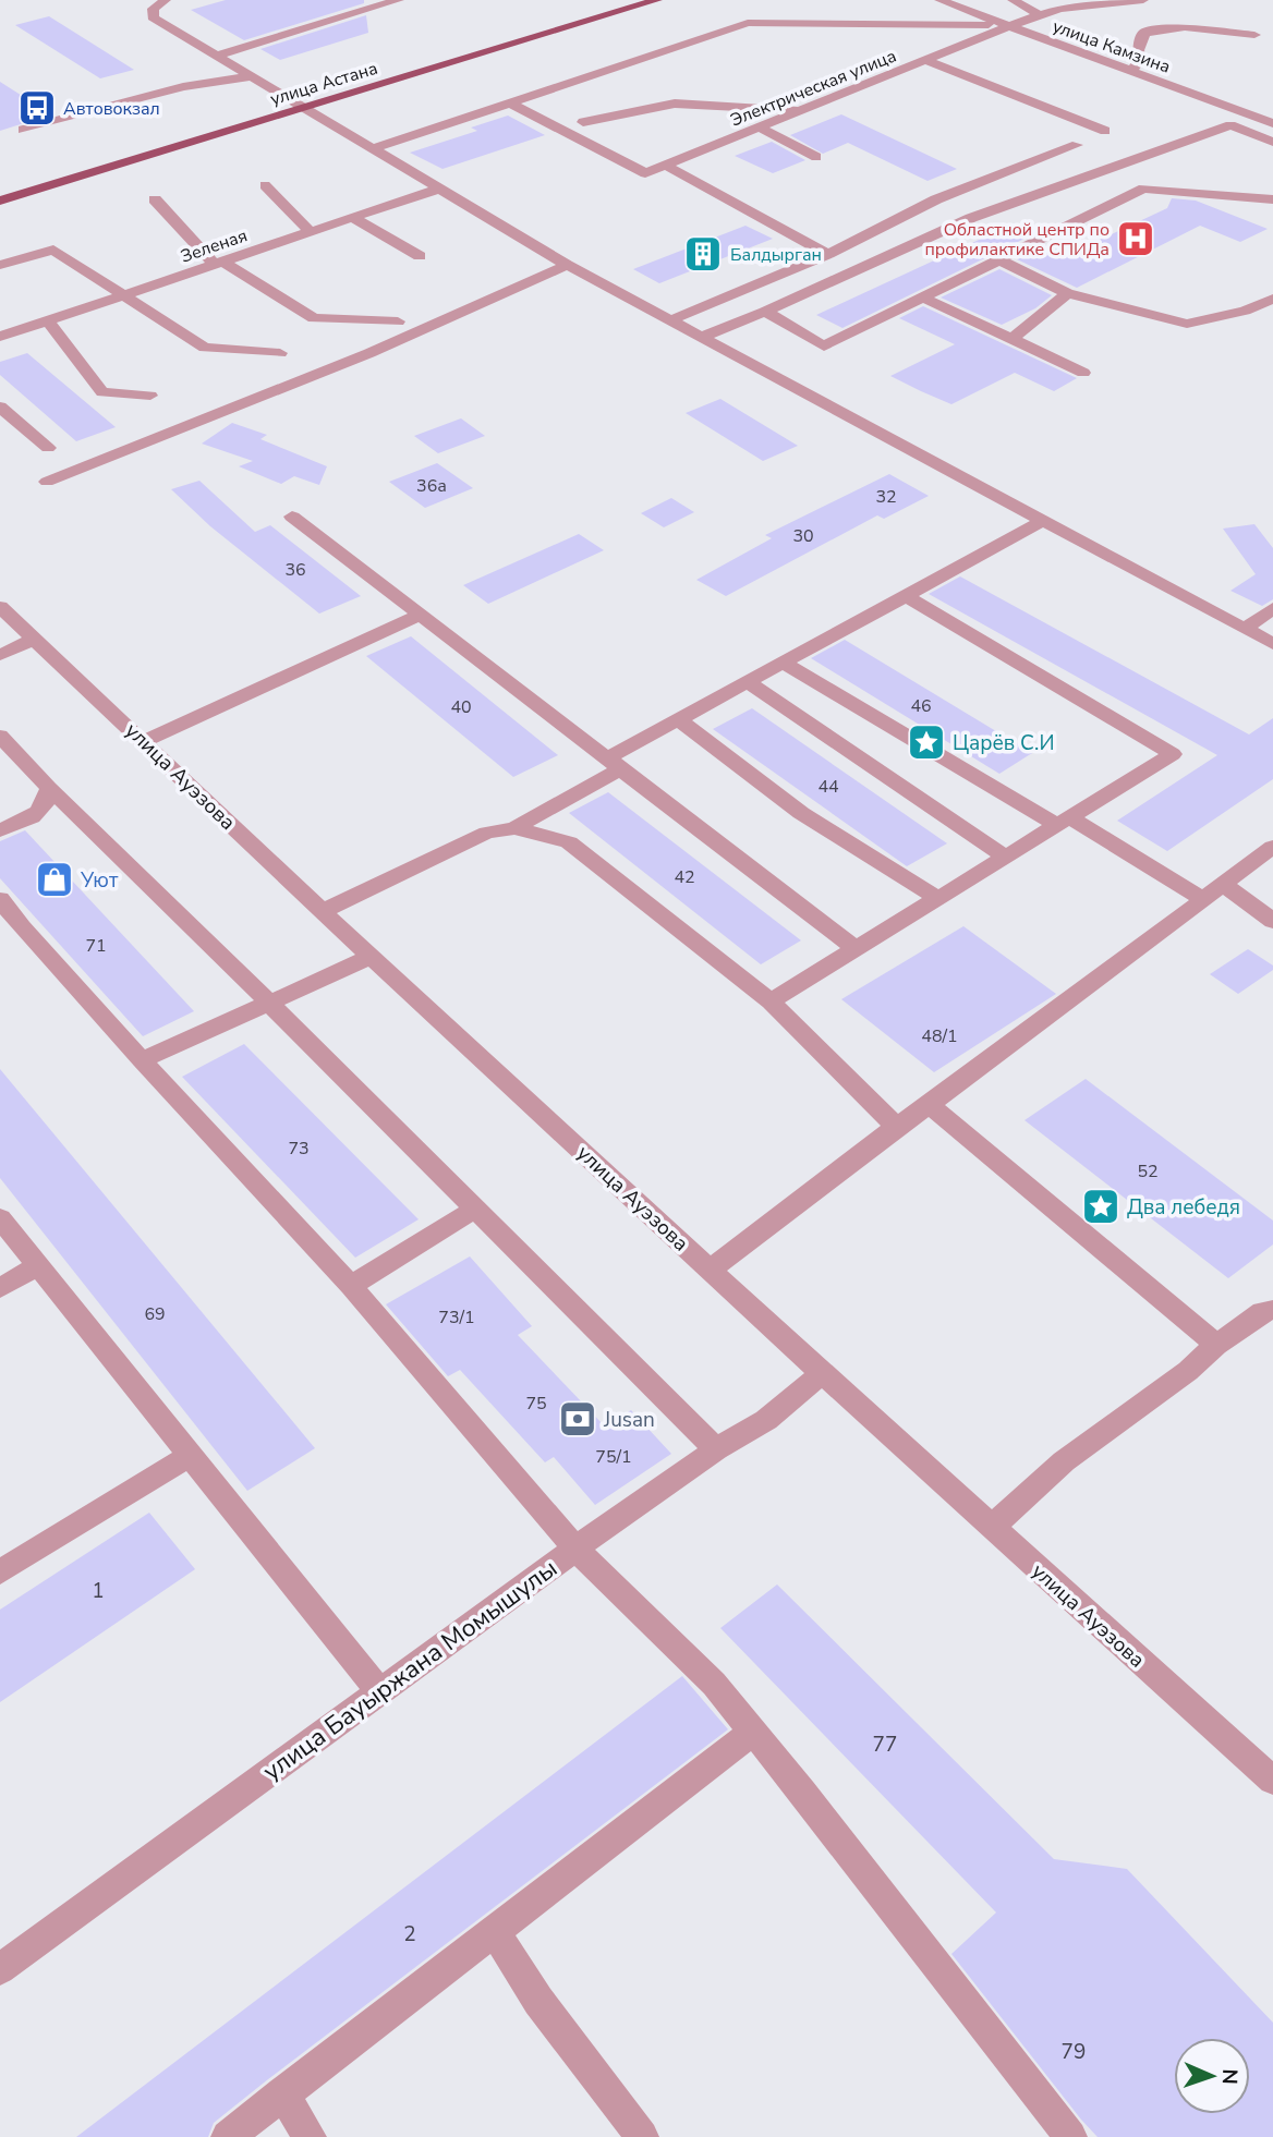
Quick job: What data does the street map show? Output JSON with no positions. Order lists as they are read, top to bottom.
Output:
{
  "streets": {
    "main road": ["улица Астана"],
    "street": [
      "улица Камзина",
      "Электрическая улица",
      "Зеленая",
      "улица Ауэзова",
      "улица Бауыржана Момышулы"
    ]
  },
  "crossings": [
    ["улица Камзина", "Электрическая улица"],
    ["улица Ауэзова", "улица Бауыржана Момышулы"]
  ],
  "places": {
    "bus stop": ["Автовокзал"],
    "hospital": ["Областной центр по профилактике СПИДа"],
    "building": ["Балдырган"],
    "place": ["Царёв С.И", "Два лебедя"],
    "shop": ["Уют"],
    "bank": ["Jusan"]
  },
  "house_numbers": [
    "36а",
    "32",
    "30",
    "36",
    "46",
    "40",
    "44",
    "42",
    "71",
    "48/1",
    "73",
    "52",
    "69",
    "73/1",
    "75",
    "75/1",
    "1",
    "77",
    "2",
    "79"
  ],
  "north": "right"
}
